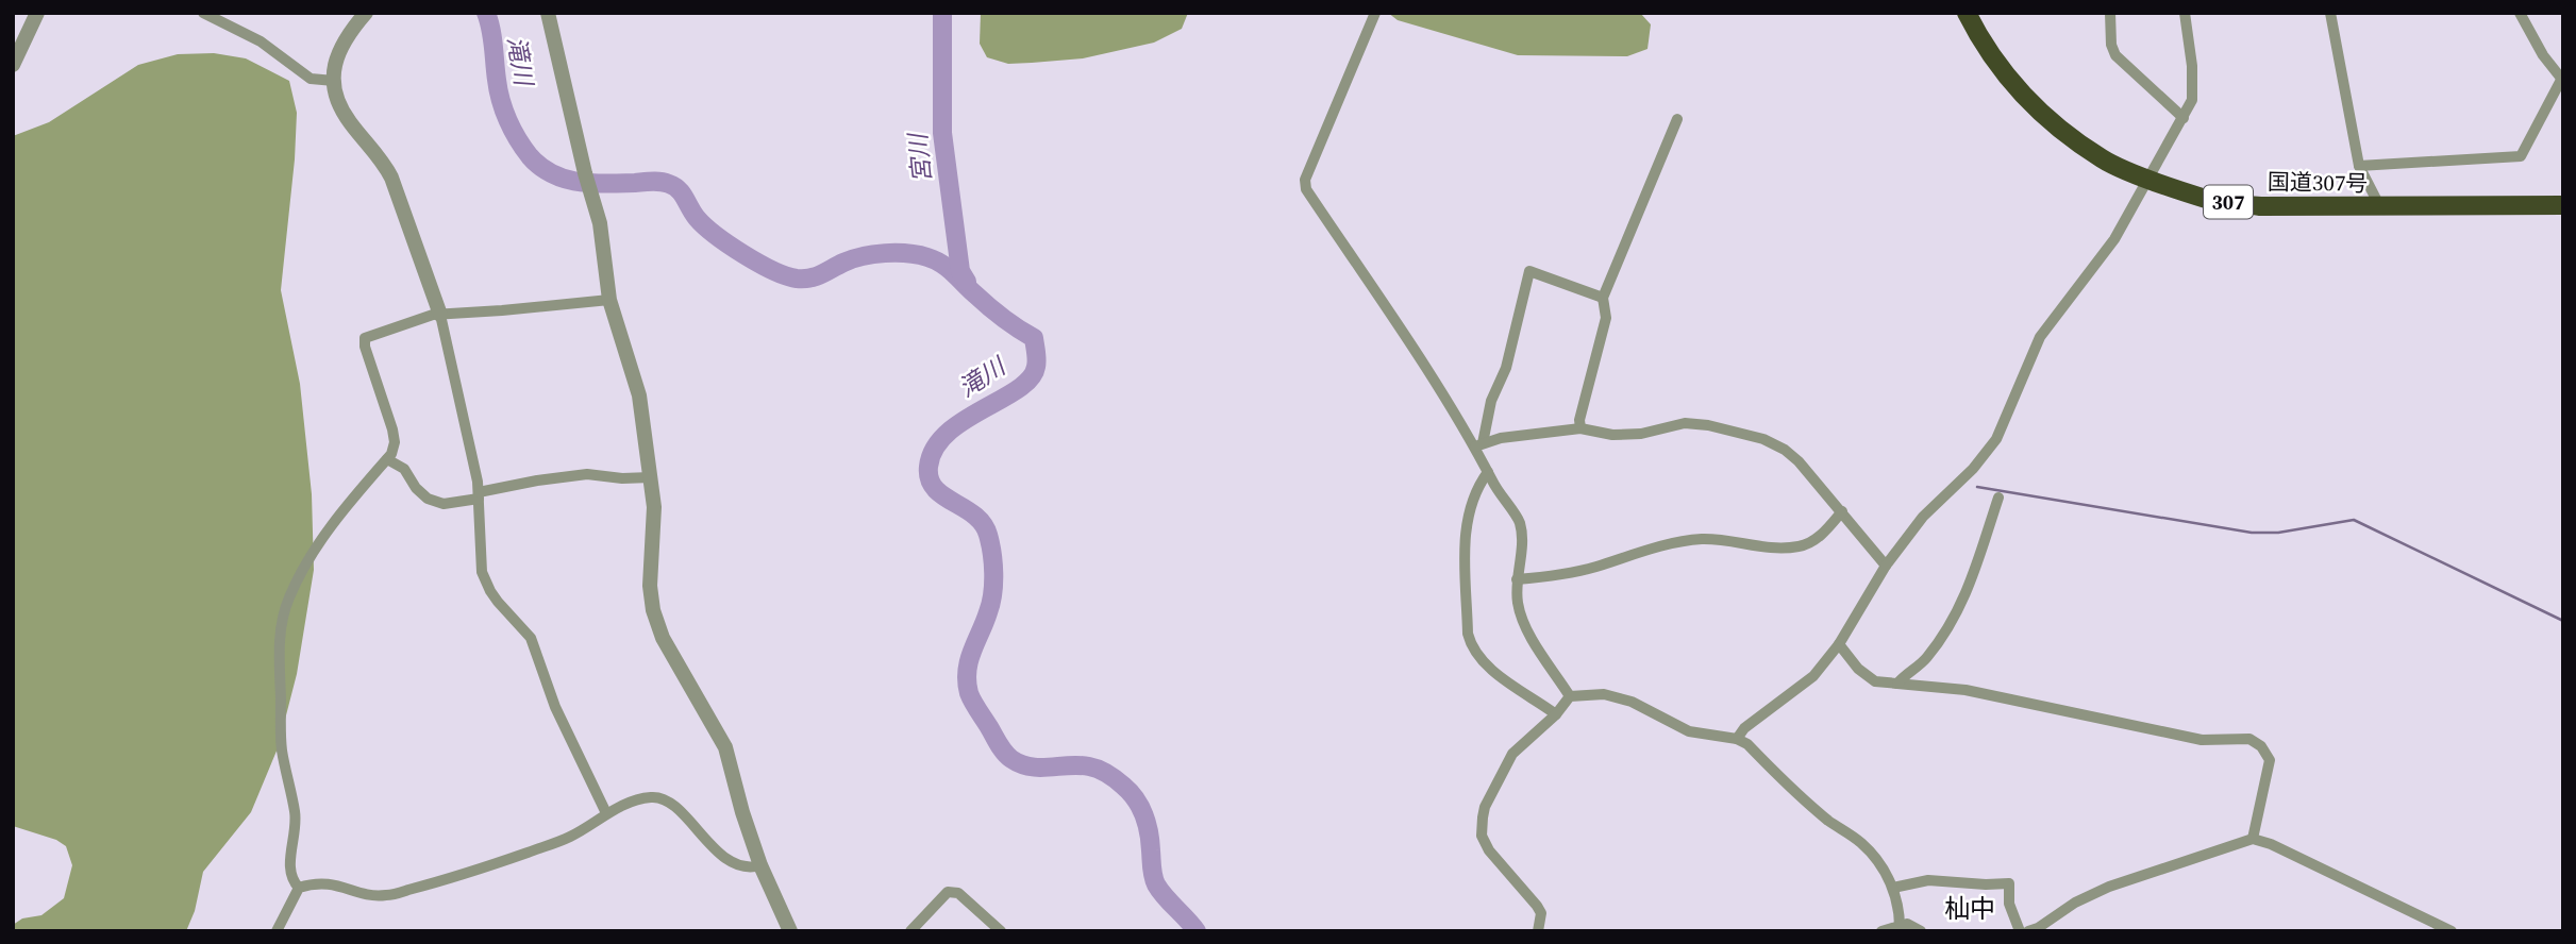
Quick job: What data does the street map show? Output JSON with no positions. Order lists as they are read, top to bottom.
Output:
{
  "streets": {
    "highway": ["国道307号", "307"]
  },
  "districts": ["杣中"],
  "water": ["滝川", "宮川"]
}
